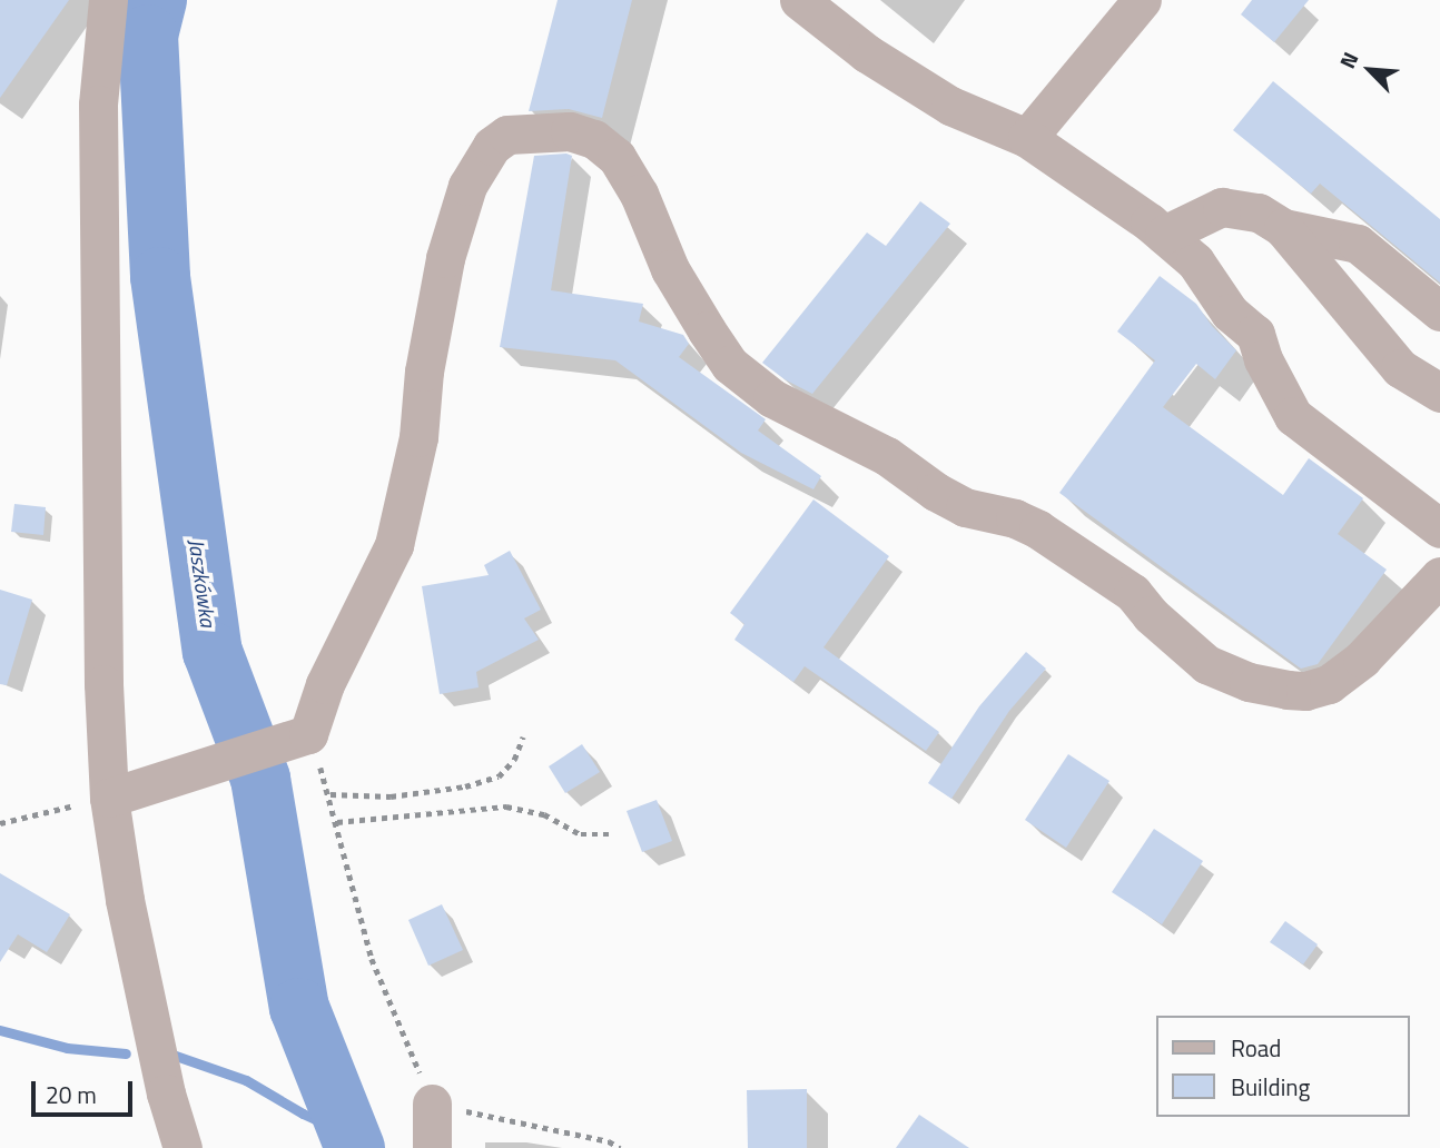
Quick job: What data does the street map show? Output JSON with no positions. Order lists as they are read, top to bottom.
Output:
{
  "water": ["Jaszkówka"],
  "legend": ["Road", "Building"],
  "scale_bar": "20 m",
  "north": "top left"
}
